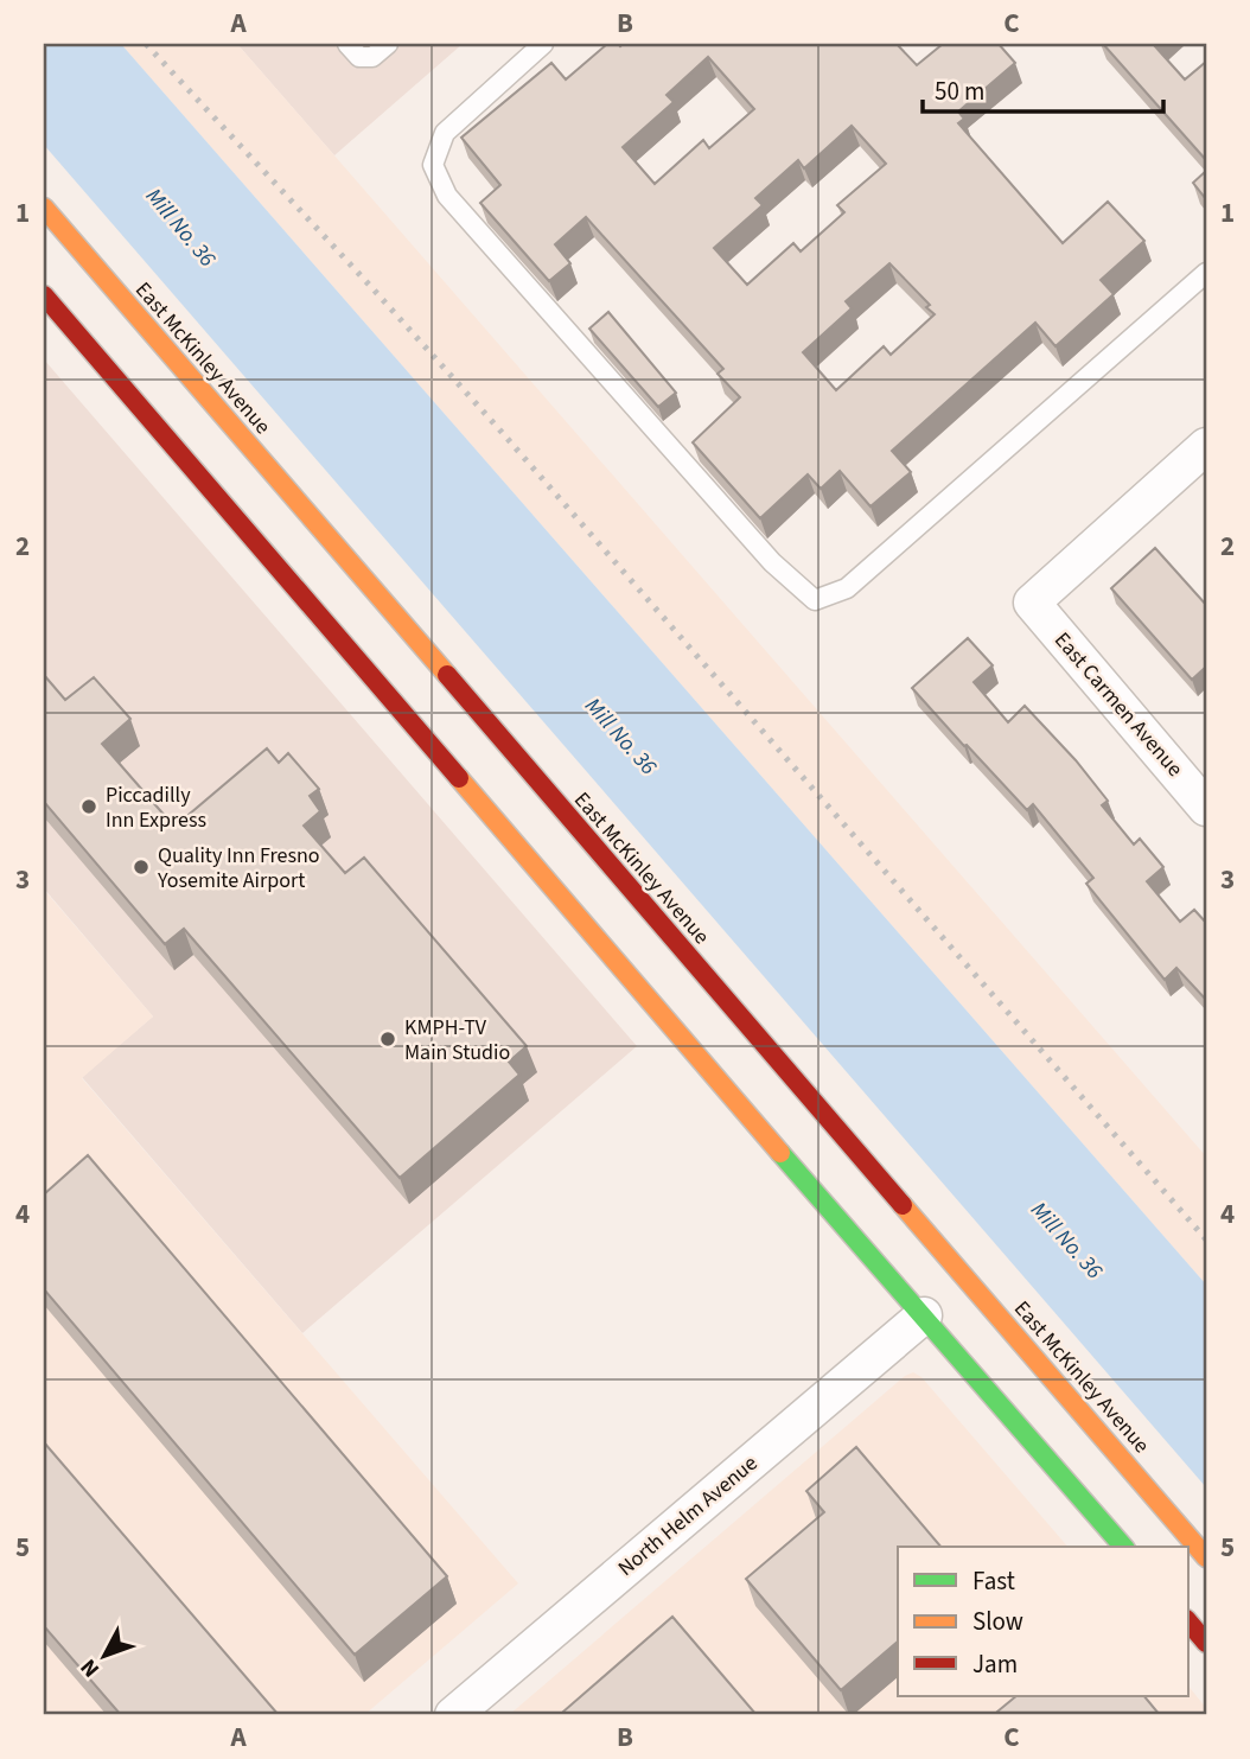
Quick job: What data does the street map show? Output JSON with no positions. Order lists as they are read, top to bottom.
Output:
{
  "streets": {
    "main road": ["East McKinley Avenue"],
    "street": ["East Carmen Avenue", "North Helm Avenue"]
  },
  "water": ["Mill No. 36"],
  "places": ["Piccadilly Inn Express", "Quality Inn Fresno Yosemite Airport", "KMPH-TV Main Studio"],
  "legend": ["Fast", "Slow", "Jam"],
  "scale_bar": "50 m",
  "north": "bottom left",
  "grid": {
    "columns": ["A", "B", "C"],
    "rows": [
      "1",
      "2",
      "3",
      "4",
      "5"
    ]
  }
}
